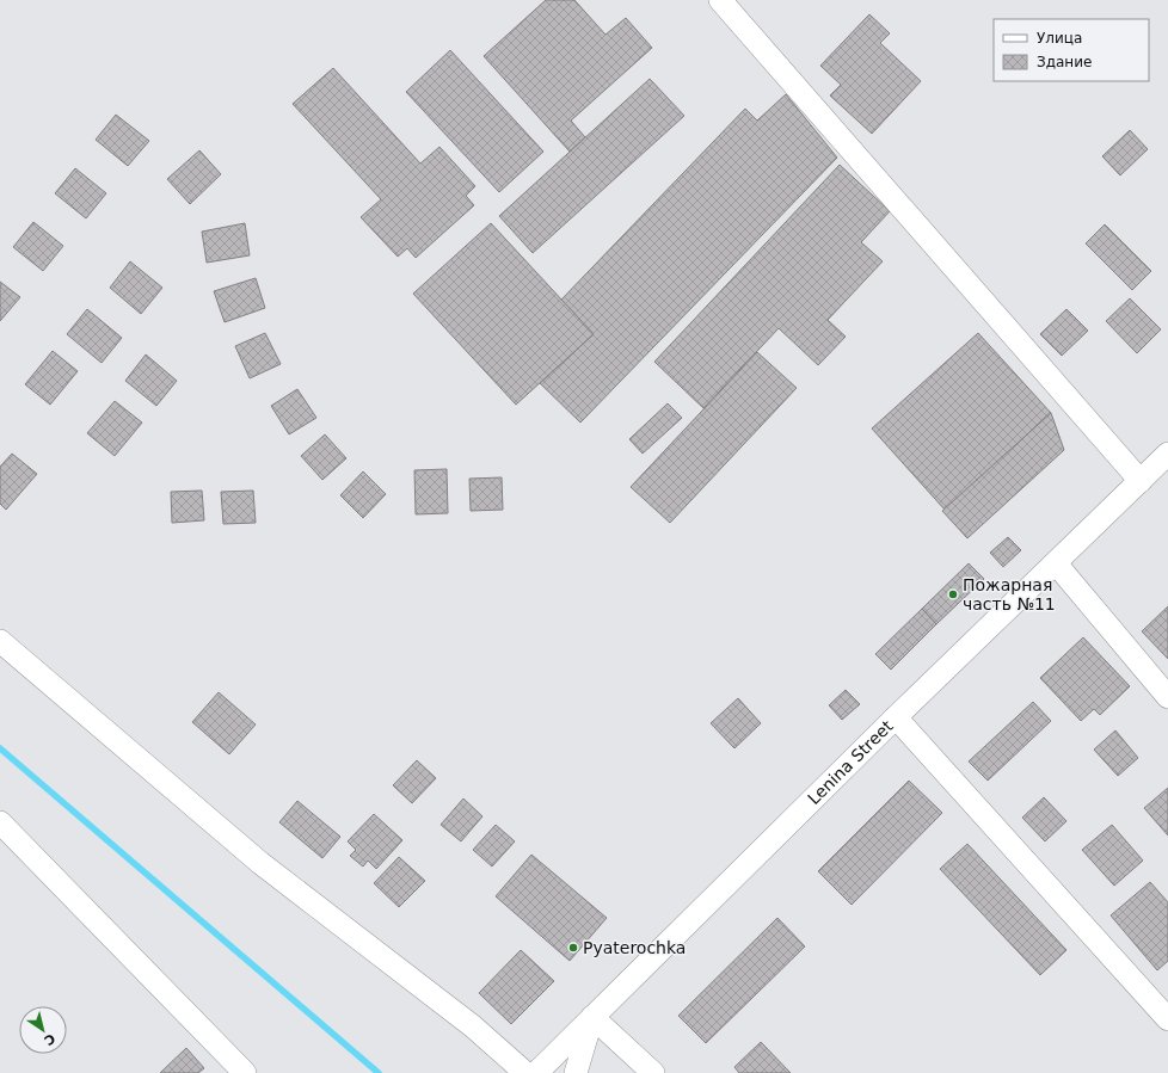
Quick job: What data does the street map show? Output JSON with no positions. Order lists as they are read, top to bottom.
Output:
{
  "streets": {
    "street": ["Lenina Street"]
  },
  "places": ["Пожарная часть №11", "Pyaterochka"],
  "legend": ["Улица", "Здание"],
  "north": "bottom right"
}
